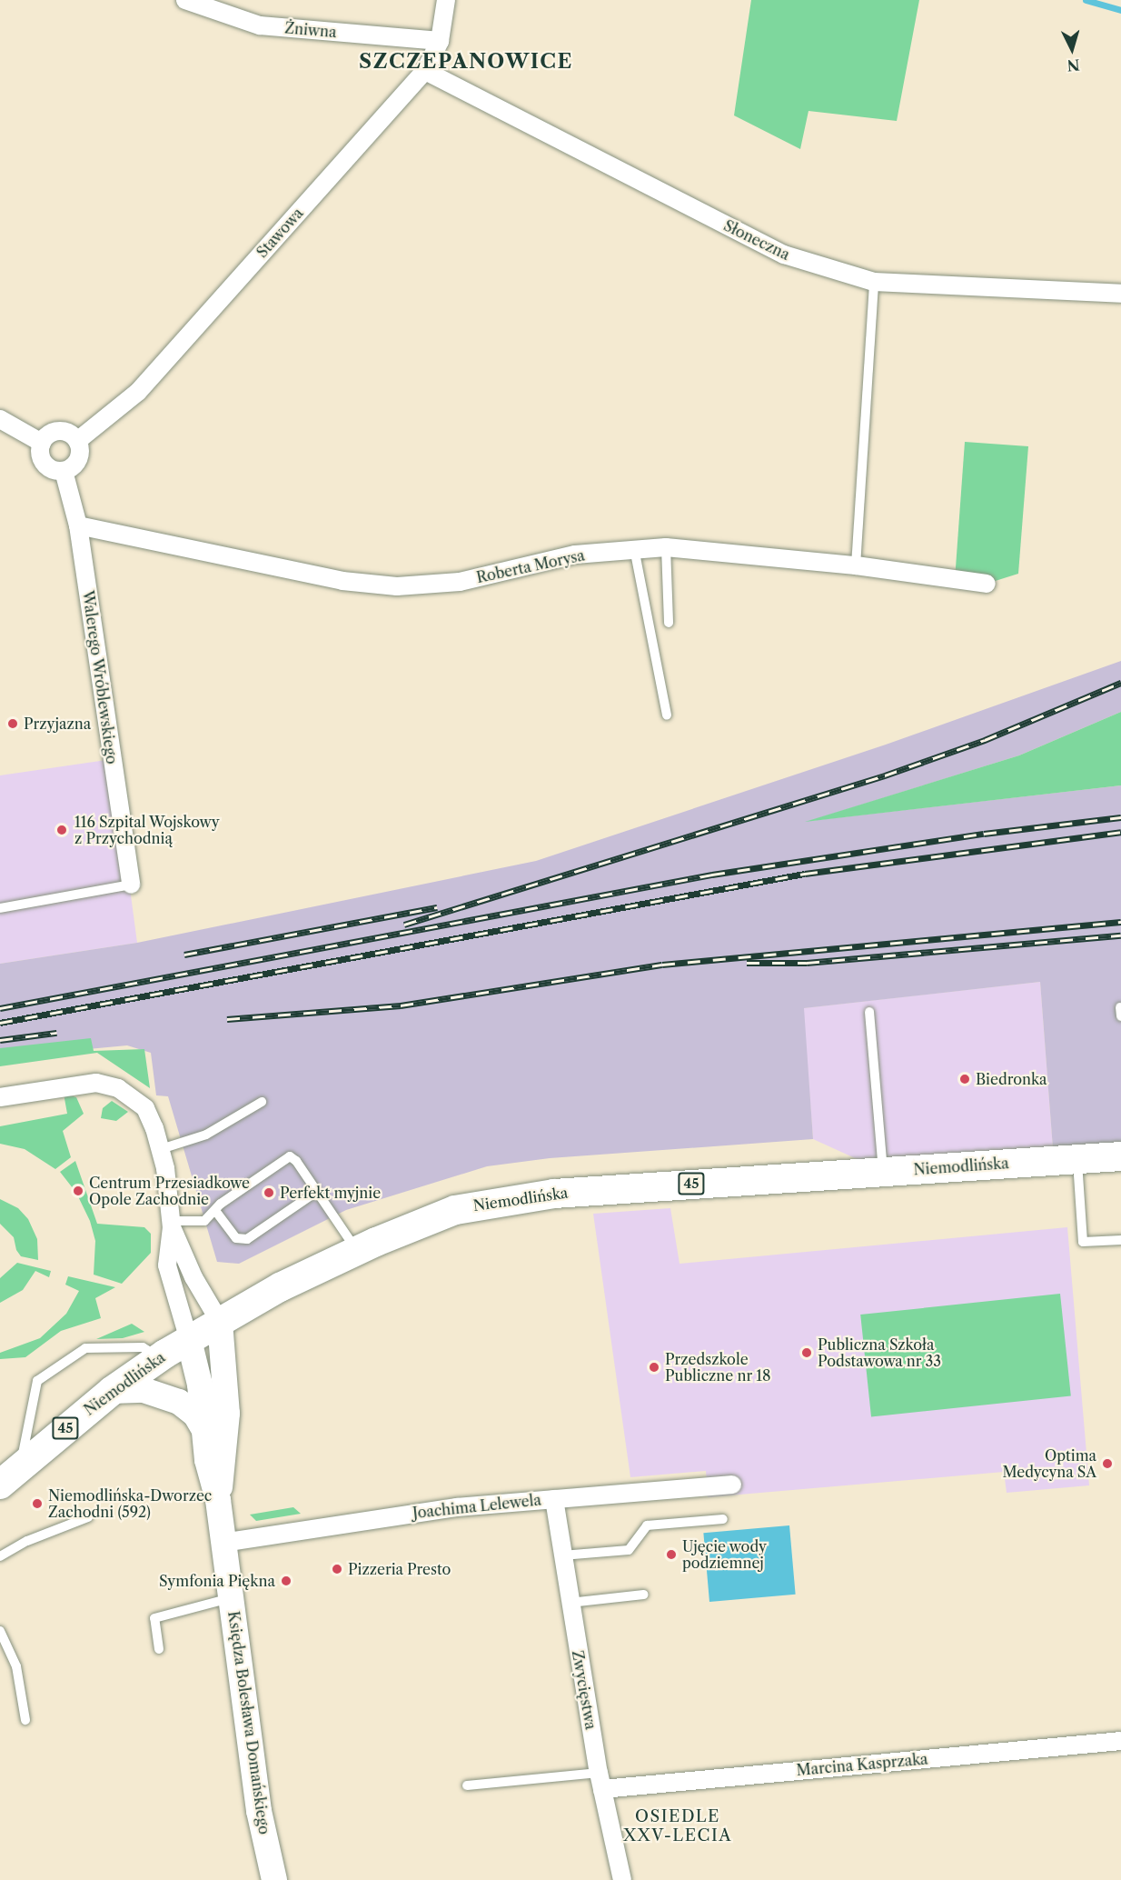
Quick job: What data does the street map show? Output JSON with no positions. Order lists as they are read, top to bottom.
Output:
{
  "streets": {
    "main road": ["Niemodlińska", "45"],
    "street": [
      "Żniwna",
      "Stawowa",
      "Słoneczna",
      "Roberta Morysa",
      "Walerego Wróblewskiego",
      "Joachima Lelewela",
      "Zwycięstwa",
      "Księdza Bolesława Domańskiego",
      "Marcina Kasprzaka"
    ]
  },
  "crossings": [
    ["Żniwna", "Stawowa"],
    ["Stawowa", "Słoneczna"],
    ["Stawowa", "Walerego Wróblewskiego"],
    ["Roberta Morysa", "Walerego Wróblewskiego"],
    ["Niemodlińska", "Księdza Bolesława Domańskiego"],
    ["Joachima Lelewela", "Zwycięstwa"],
    ["Joachima Lelewela", "Księdza Bolesława Domańskiego"],
    ["Zwycięstwa", "Marcina Kasprzaka"]
  ],
  "districts": ["SZCZEPANOWICE", "OSIEDLE XXV-LECIA"],
  "places": [
    "Przyjazna",
    "116 Szpital Wojskowy z Przychodnią",
    "Biedronka",
    "Centrum Przesiadkowe Opole Zachodnie",
    "Perfekt myjnie",
    "Publiczna Szkoła Podstawowa nr 33",
    "Przedszkole Publiczne nr 18",
    "Optima Medycyna SA",
    "Niemodlińska-Dworzec Zachodni (592)",
    "Ujęcie wody podziemnej",
    "Pizzeria Presto",
    "Symfonia Piękna"
  ],
  "north": "bottom"
}
